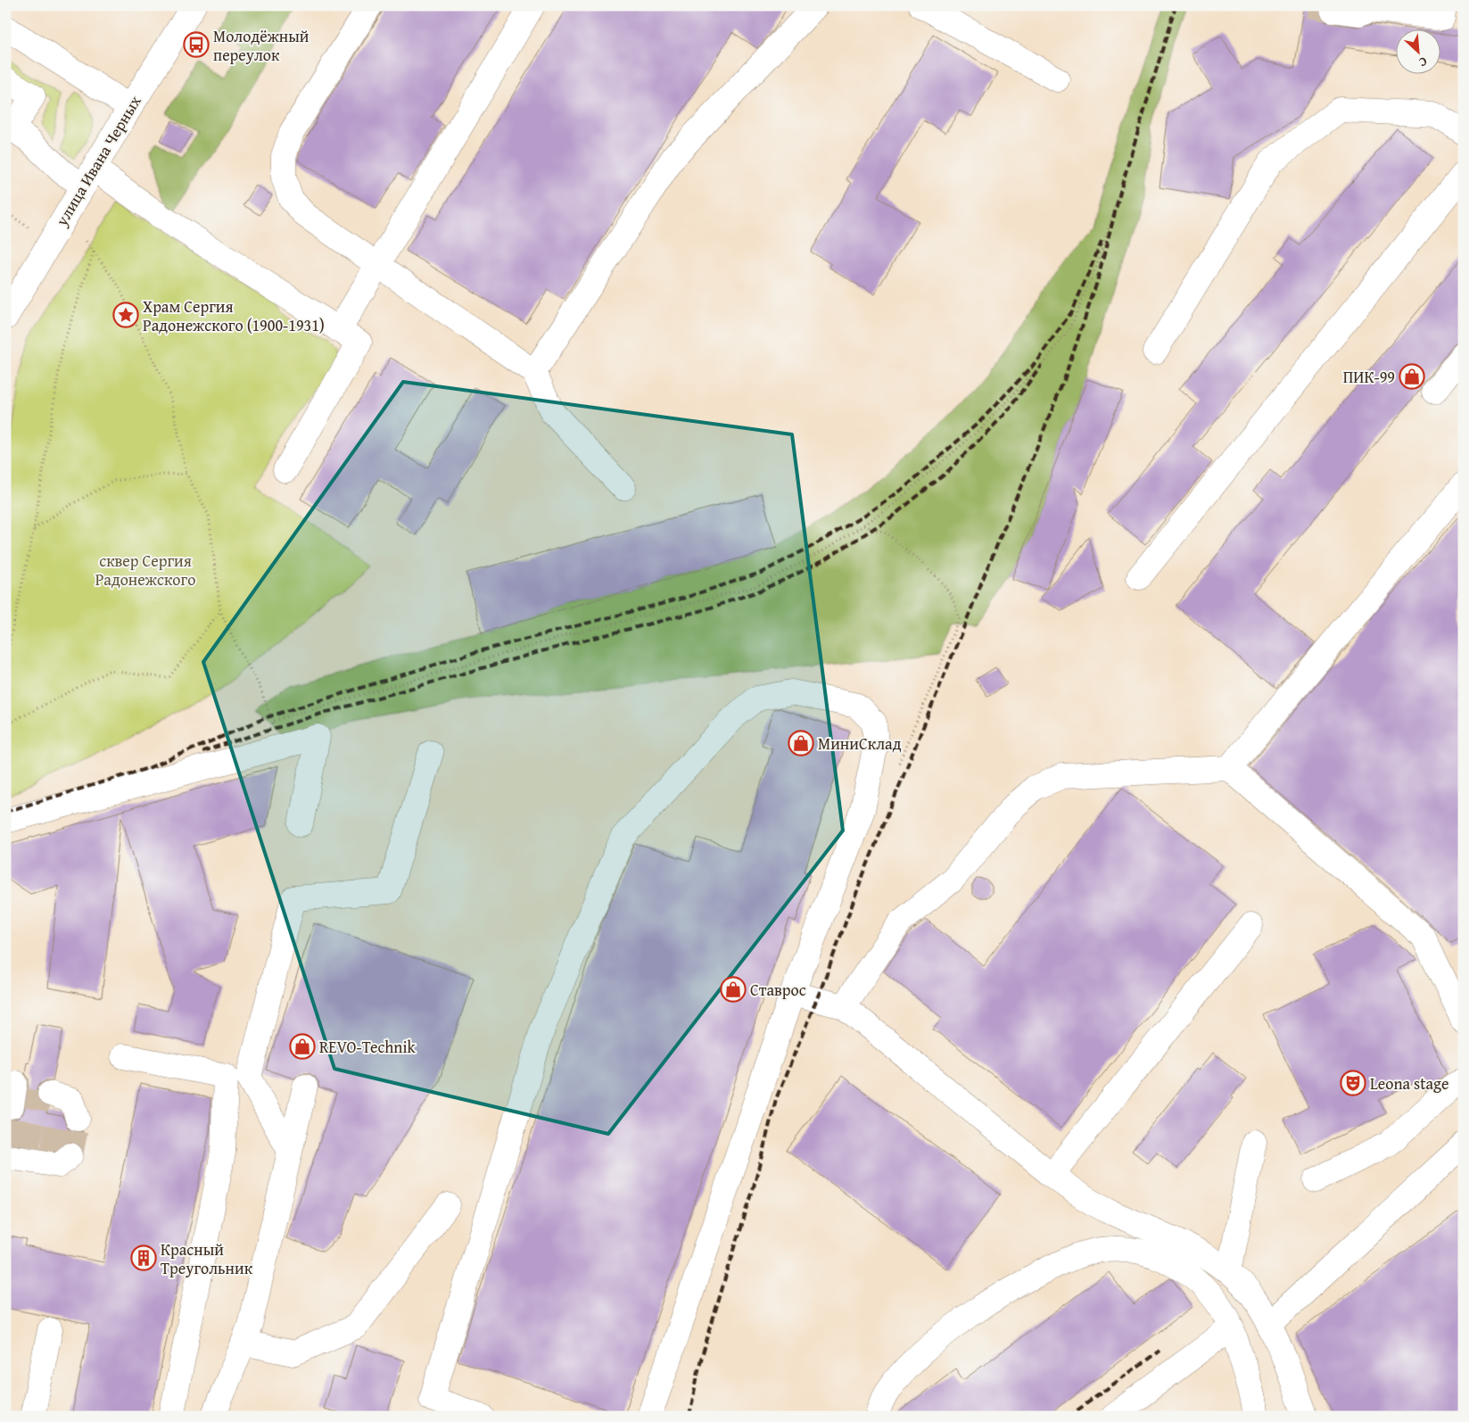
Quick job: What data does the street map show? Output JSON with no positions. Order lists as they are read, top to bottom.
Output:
{
  "streets": {
    "main road": ["улица Ивана Черных"]
  },
  "parks": ["сквер Сергия Радонежского"],
  "places": {
    "bus stop": ["Молодёжный переулок"],
    "place": ["Храм Сергия Радонежского (1900-1931)"],
    "shop": [
      "ПИК-99",
      "МиниСклад",
      "Ставрос",
      "REVO-Technik"
    ],
    "theatre": ["Leona stage"],
    "building": ["Красный Треугольник"]
  },
  "north": "bottom right"
}
